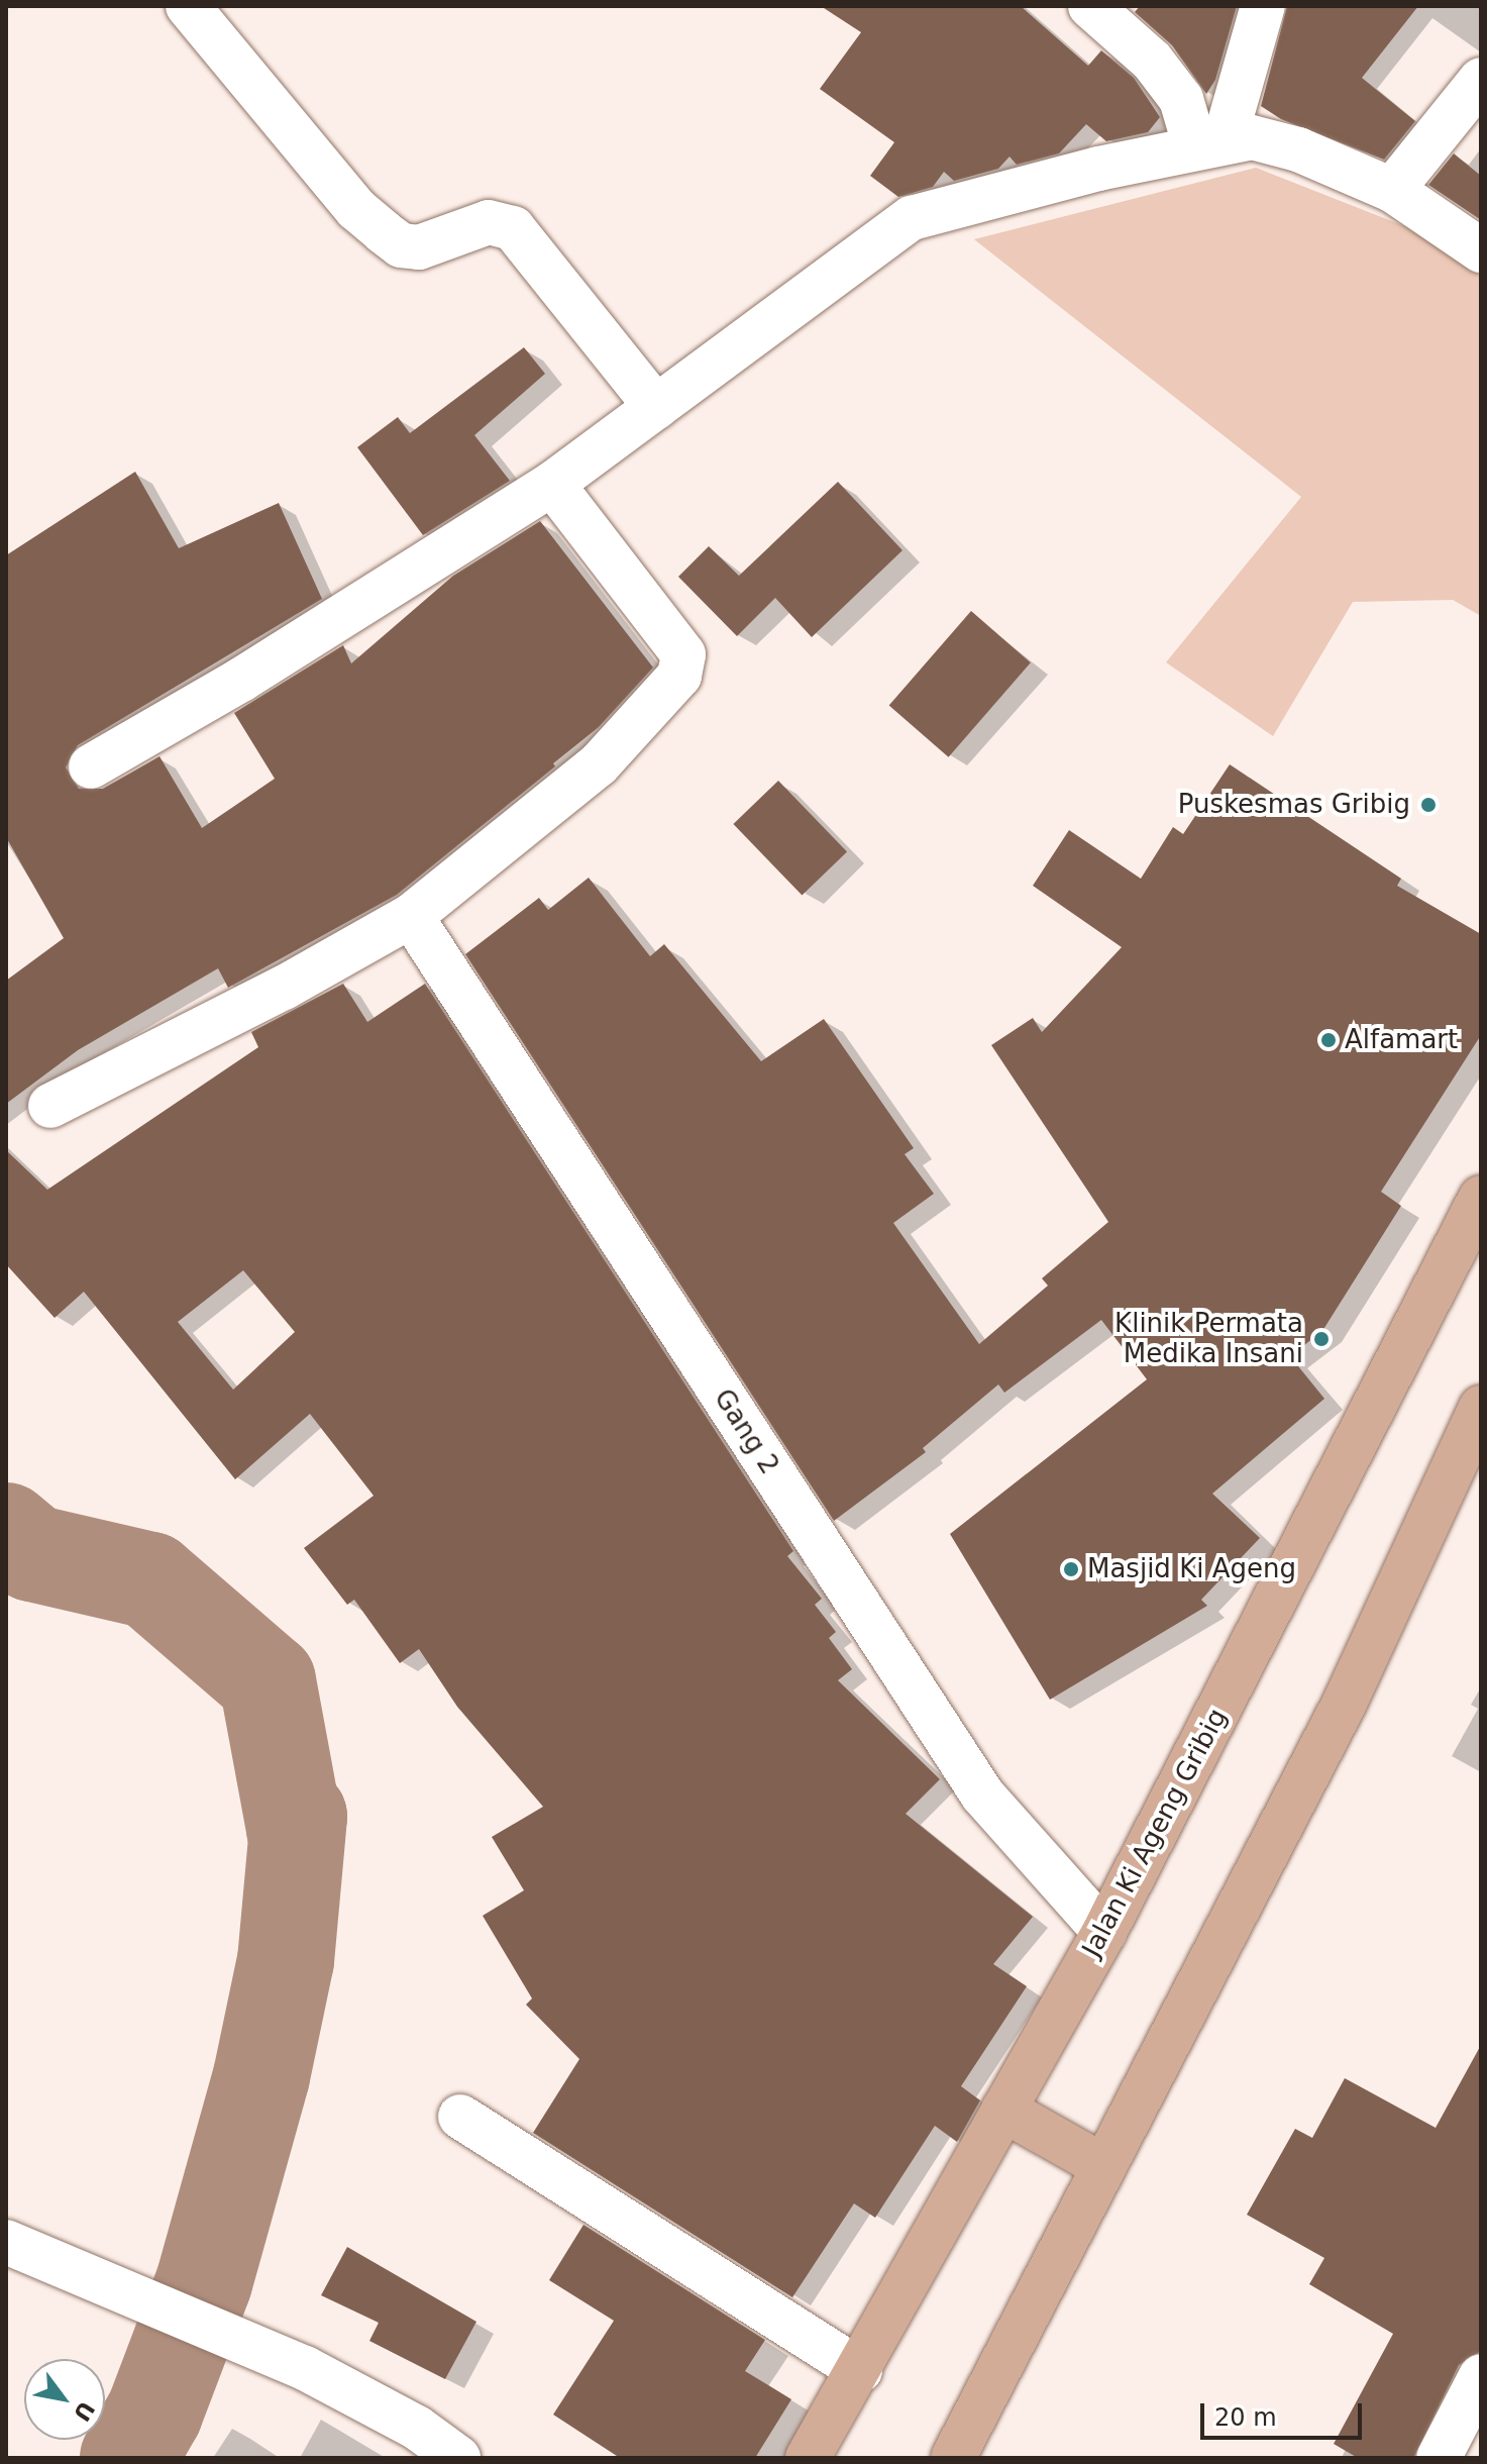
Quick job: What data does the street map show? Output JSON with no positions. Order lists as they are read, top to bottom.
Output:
{
  "streets": {
    "main road": ["Jalan Ki Ageng Gribig"],
    "street": ["Gang 2"]
  },
  "crossings": [
    ["Gang 2", "Jalan Ki Ageng Gribig"]
  ],
  "places": [
    "Puskesmas Gribig",
    "Alfamart",
    "Klinik Permata Medika Insani",
    "Masjid Ki Ageng"
  ],
  "scale_bar": "20 m",
  "north": "bottom right"
}
